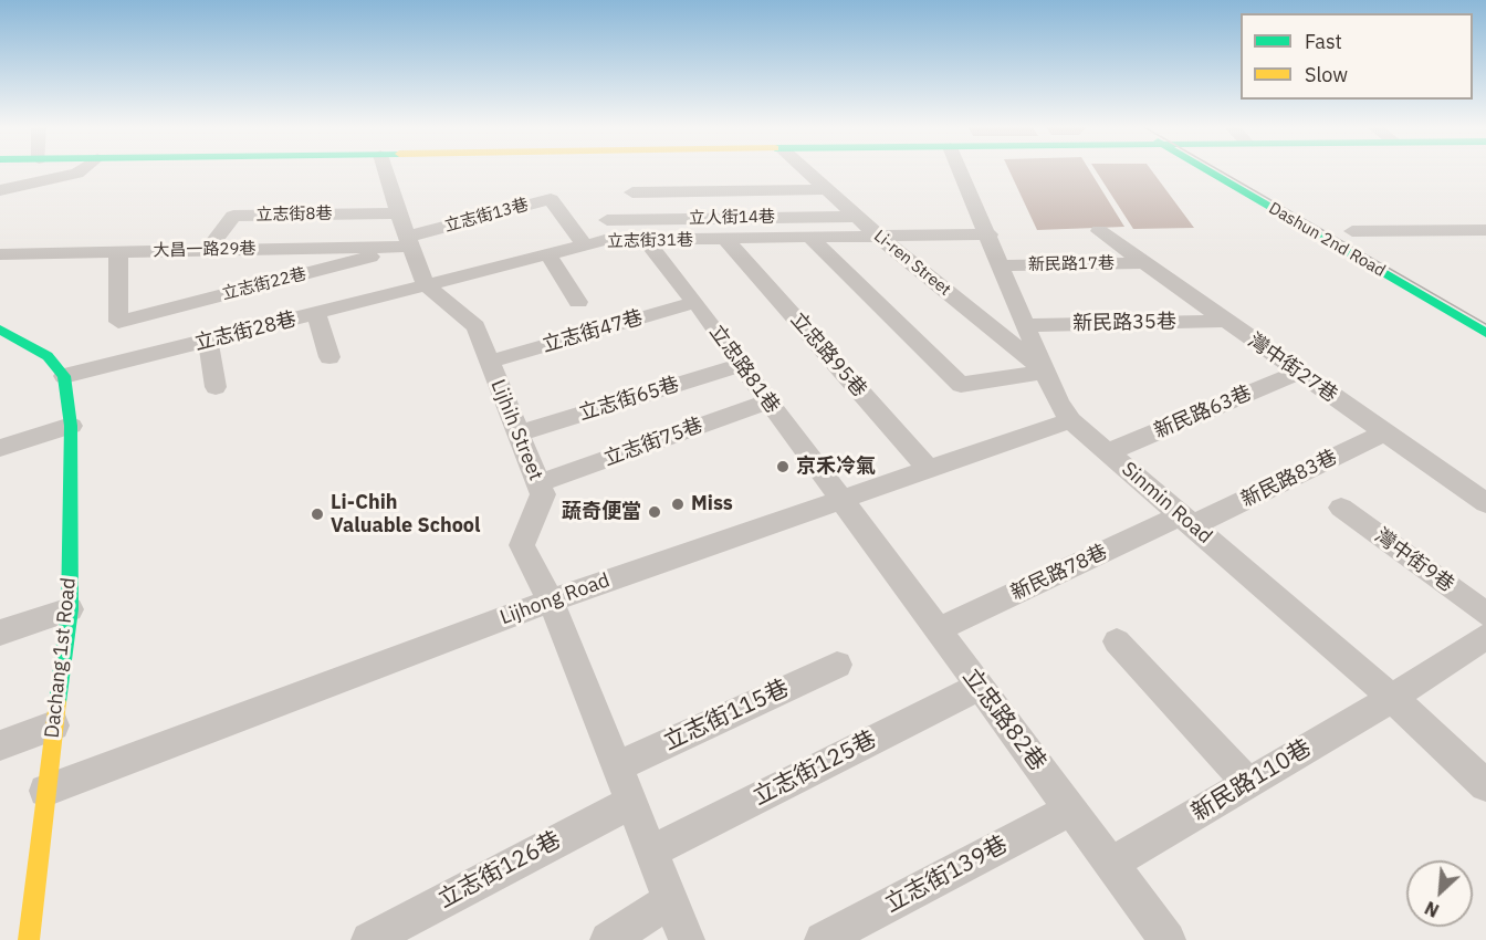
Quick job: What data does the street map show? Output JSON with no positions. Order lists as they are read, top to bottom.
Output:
{
  "streets": {
    "street": [
      "立志街8巷",
      "立志街13巷",
      "立人街14巷",
      "Dashun 2nd Road",
      "立志街31巷",
      "大昌一路29巷",
      "Li-ren Street",
      "新民路17巷",
      "立志街22巷",
      "新民路35巷",
      "立志街28巷",
      "立志街47巷",
      "立忠路95巷",
      "灣中街27巷",
      "立忠路81巷",
      "立志街65巷",
      "新民路63巷",
      "Lijhih Street",
      "立志街75巷",
      "新民路83巷",
      "Sinmin Road",
      "灣中街9巷",
      "新民路78巷",
      "Lijhong Road",
      "Dachang 1st Road",
      "立志街115巷",
      "立忠路82巷",
      "立志街125巷",
      "新民路110巷",
      "立志街126巷",
      "立志街139巷"
    ]
  },
  "crossings": [
    ["立志街8巷", "大昌一路29巷"],
    ["立志街8巷", "Lijhih Street"],
    ["立志街13巷", "立志街31巷"],
    ["立志街13巷", "大昌一路29巷"],
    ["立志街13巷", "立志街22巷"],
    ["立志街13巷", "Lijhih Street"],
    ["立人街14巷", "Li-ren Street"],
    ["立志街31巷", "Li-ren Street"],
    ["立志街31巷", "立志街28巷"],
    ["立志街31巷", "立忠路95巷"],
    ["立志街31巷", "立忠路81巷"],
    ["立志街31巷", "Lijhih Street"],
    ["立志街31巷", "Sinmin Road"],
    ["大昌一路29巷", "立志街22巷"],
    ["大昌一路29巷", "Lijhih Street"],
    ["Li-ren Street", "Sinmin Road"],
    ["新民路17巷", "灣中街27巷"],
    ["新民路17巷", "Sinmin Road"],
    ["立志街22巷", "Lijhih Street"],
    ["新民路35巷", "灣中街27巷"],
    ["新民路35巷", "Sinmin Road"],
    ["立志街28巷", "Lijhih Street"],
    ["立志街28巷", "Dachang 1st Road"],
    ["立志街47巷", "立忠路81巷"],
    ["立志街47巷", "Lijhih Street"],
    ["立忠路95巷", "Lijhong Road"],
    ["灣中街27巷", "新民路63巷"],
    ["灣中街27巷", "新民路83巷"],
    ["立忠路81巷", "立志街65巷"],
    ["立忠路81巷", "立志街75巷"],
    ["立忠路81巷", "Lijhong Road"],
    ["立忠路81巷", "立忠路82巷"],
    ["立志街65巷", "Lijhih Street"],
    ["新民路63巷", "Sinmin Road"],
    ["Lijhih Street", "立志街75巷"],
    ["Lijhih Street", "Lijhong Road"],
    ["Lijhih Street", "立志街115巷"],
    ["Lijhih Street", "立志街125巷"],
    ["Lijhih Street", "立志街126巷"],
    ["新民路83巷", "Sinmin Road"],
    ["新民路83巷", "新民路78巷"],
    ["Sinmin Road", "新民路78巷"],
    ["Sinmin Road", "Lijhong Road"],
    ["Sinmin Road", "新民路110巷"],
    ["新民路78巷", "立忠路82巷"],
    ["Lijhong Road", "Dachang 1st Road"],
    ["Lijhong Road", "立忠路82巷"],
    ["立忠路82巷", "立志街125巷"],
    ["立忠路82巷", "新民路110巷"],
    ["立忠路82巷", "立志街139巷"]
  ],
  "places": [
    "京禾冷氣",
    "Miss",
    "蔬奇便當",
    "Li-Chih Valuable School"
  ],
  "legend": ["Fast", "Slow"],
  "north": "bottom left"
}
